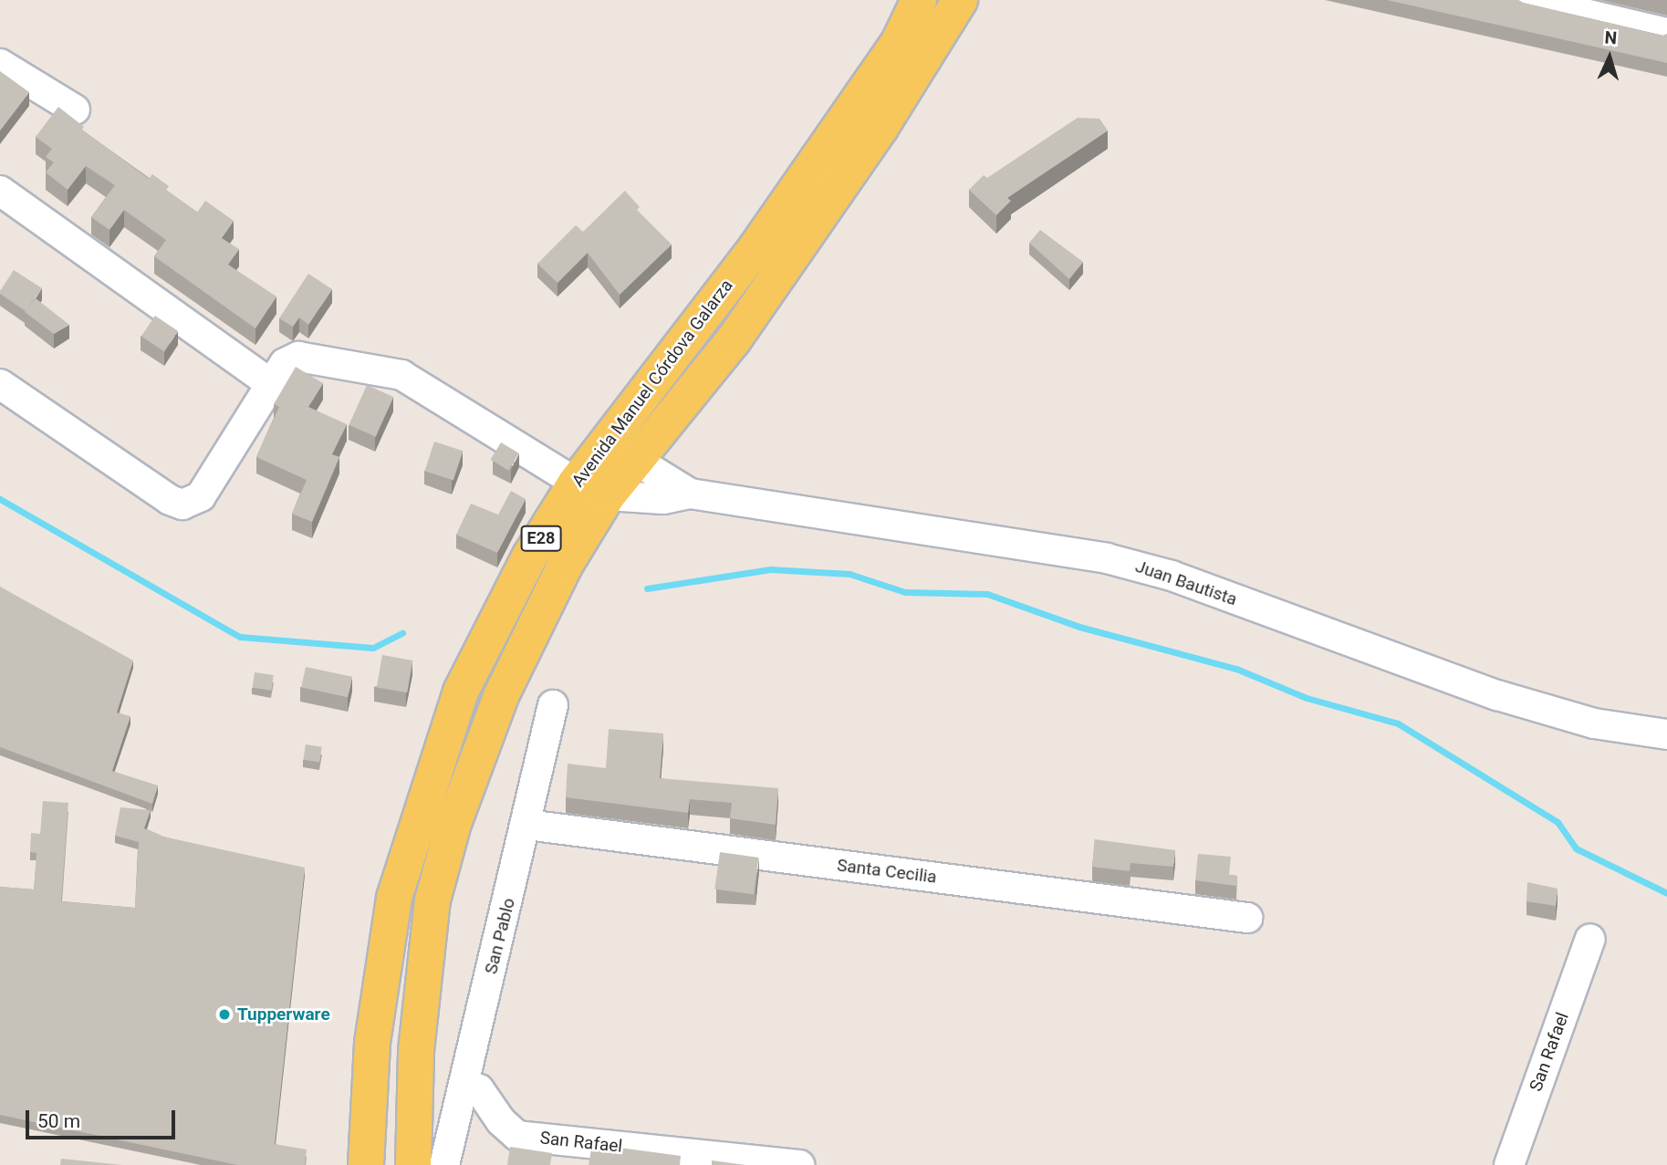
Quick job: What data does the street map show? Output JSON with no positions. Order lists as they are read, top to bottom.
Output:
{
  "streets": {
    "main road": ["Avenida Manuel Córdova Galarza", "E28"],
    "street": [
      "Juan Bautista",
      "Santa Cecilia",
      "San Pablo",
      "San Rafael"
    ]
  },
  "crossings": [
    ["Avenida Manuel Córdova Galarza", "Juan Bautista"],
    ["Santa Cecilia", "San Pablo"],
    ["San Pablo", "San Rafael"]
  ],
  "places": ["Tupperware"],
  "scale_bar": "50 m",
  "north": "top"
}
